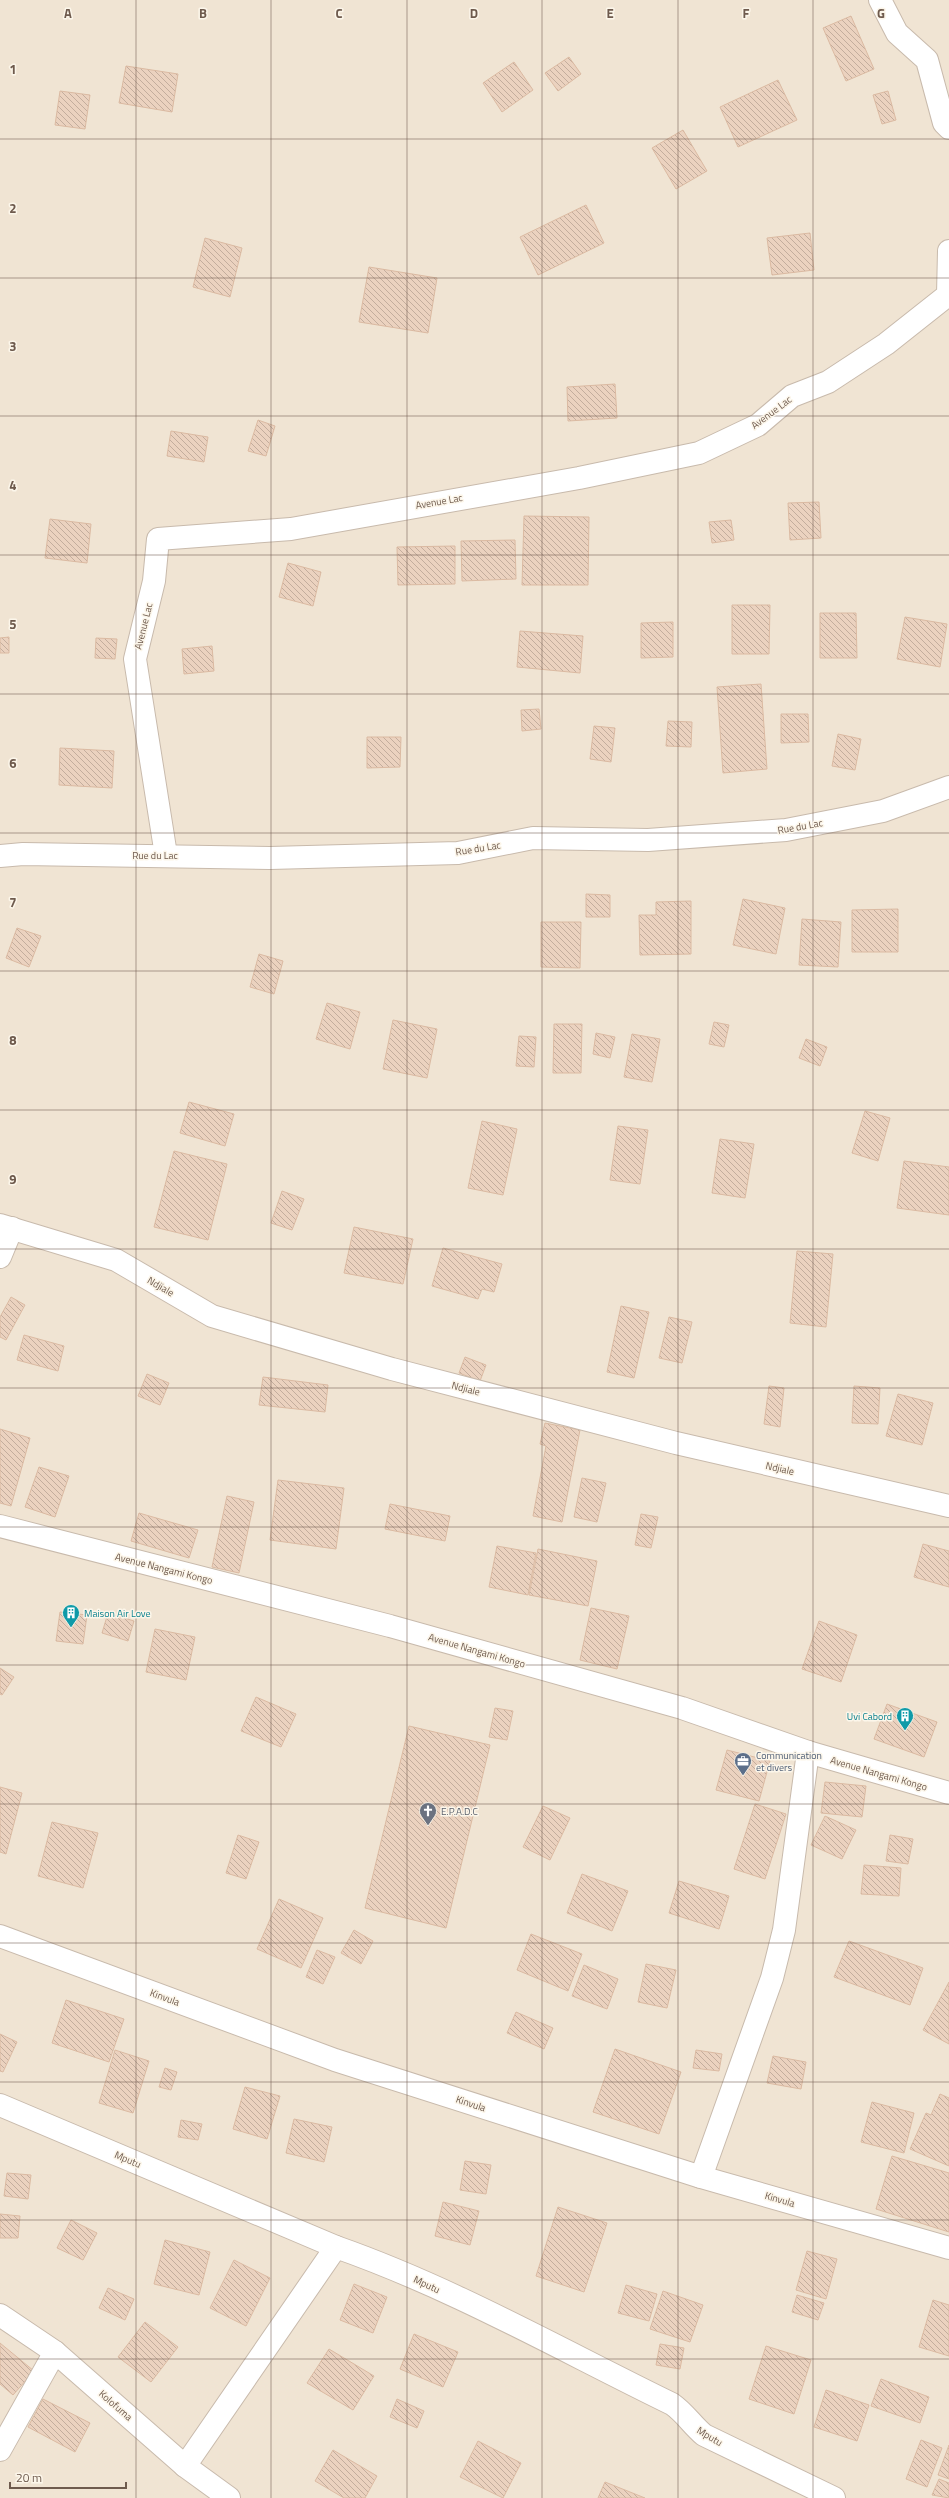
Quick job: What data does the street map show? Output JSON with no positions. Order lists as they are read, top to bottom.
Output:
{
  "streets": {
    "street": [
      "Avenue Lac",
      "Rue du Lac",
      "Ndjiale",
      "Avenue Nangami Kongo",
      "Kinvula",
      "Mputu",
      "Kolofuma"
    ]
  },
  "crossings": [
    ["Avenue Lac", "Rue du Lac"]
  ],
  "places": {
    "building": ["Maison Air Love", "Uvi Cabord"],
    "office": ["Communication et divers"],
    "church": ["E.P.A.D.C"]
  },
  "scale_bar": "20 m",
  "grid": {
    "columns": [
      "A",
      "B",
      "C",
      "D",
      "E",
      "F",
      "G"
    ],
    "rows": [
      "1",
      "2",
      "3",
      "4",
      "5",
      "6",
      "7",
      "8",
      "9"
    ]
  }
}
